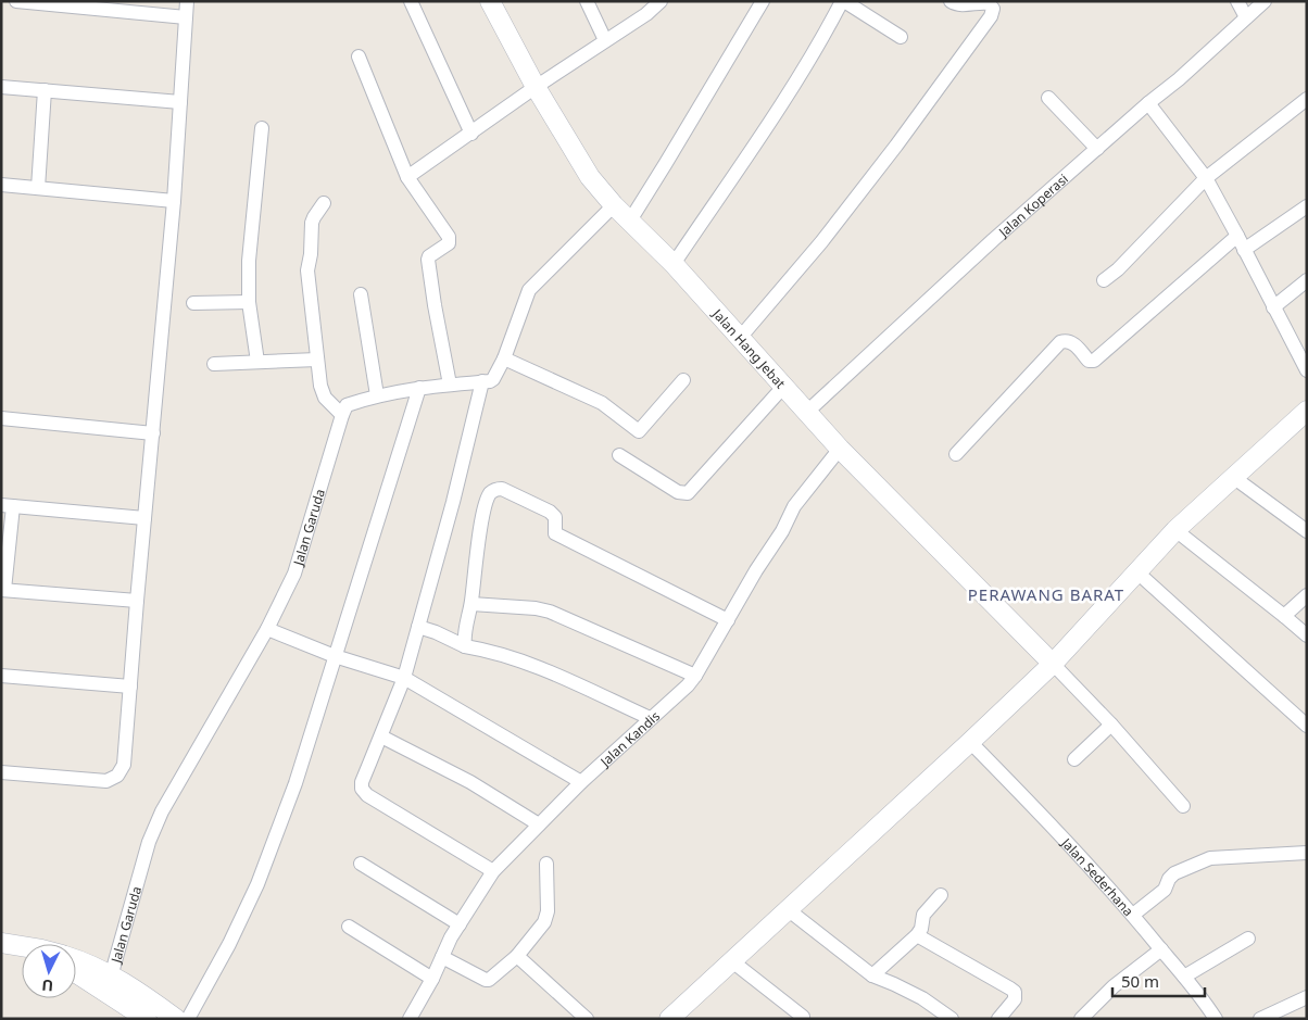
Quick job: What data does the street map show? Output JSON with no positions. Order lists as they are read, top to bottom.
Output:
{
  "streets": {
    "street": [
      "Jalan Koperasi",
      "Jalan Hang Jebat",
      "Jalan Garuda",
      "Jalan Kandis",
      "Jalan Sederhana"
    ]
  },
  "crossings": [
    ["Jalan Koperasi", "Jalan Hang Jebat"],
    ["Jalan Hang Jebat", "Jalan Kandis"]
  ],
  "districts": ["PERAWANG BARAT"],
  "scale_bar": "50 m",
  "north": "bottom"
}
